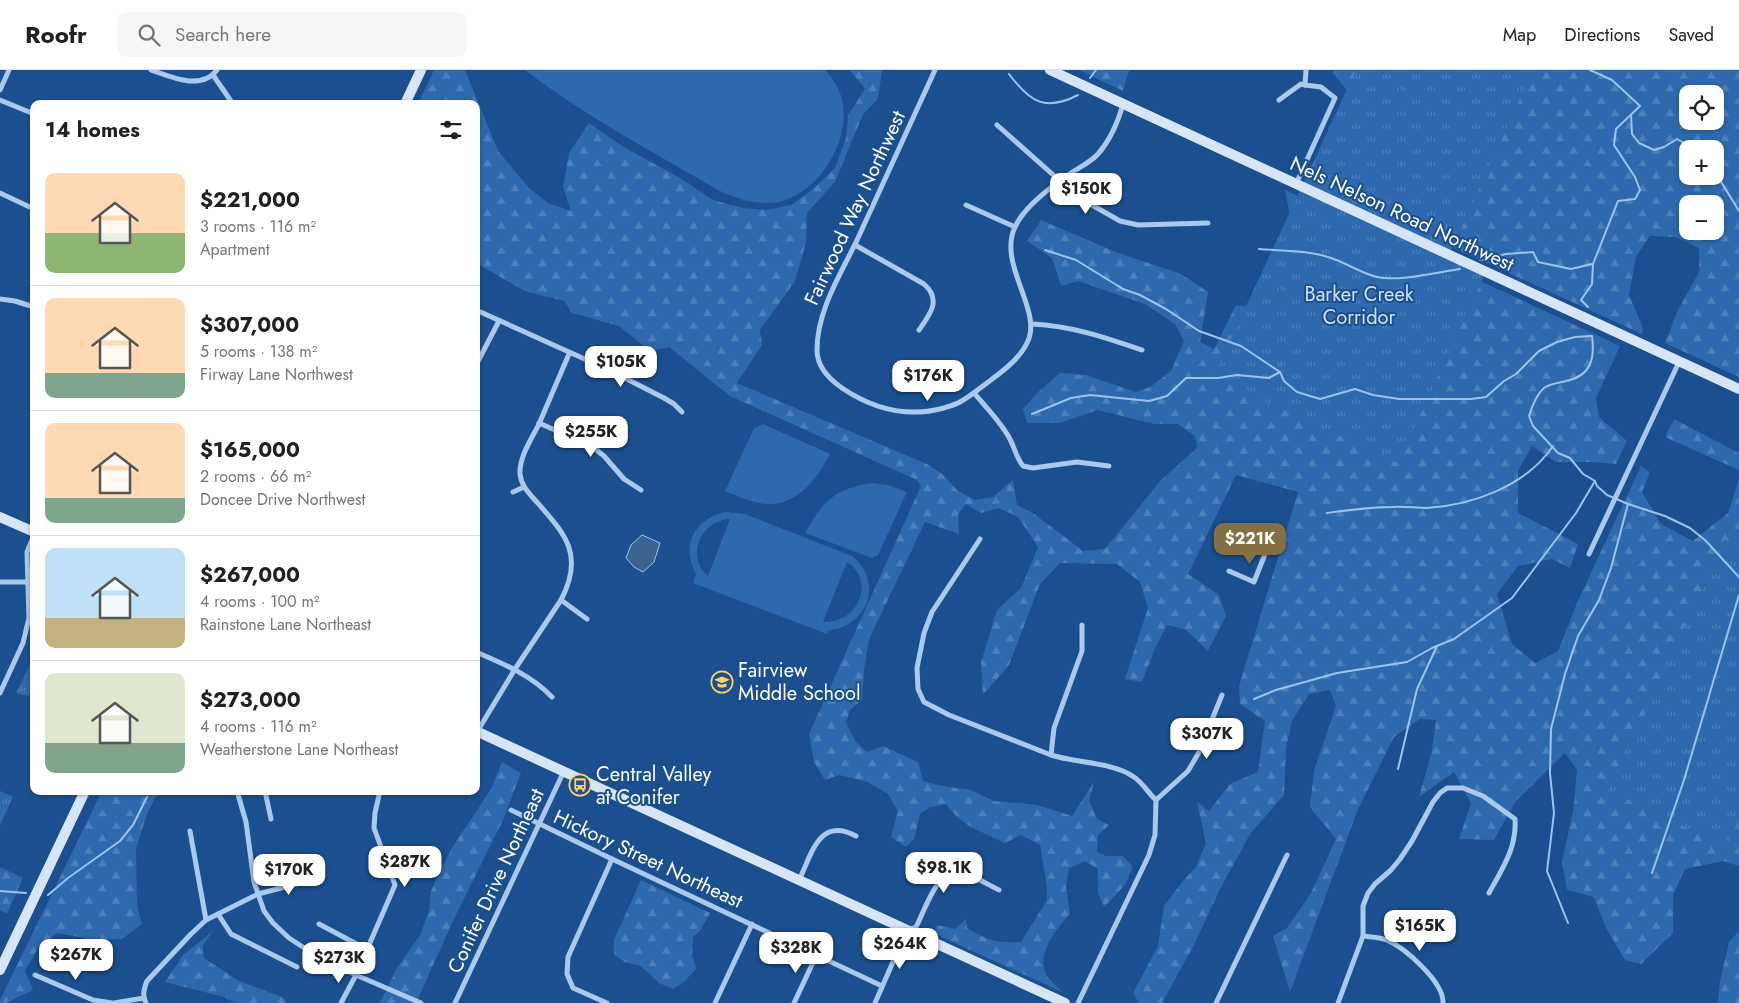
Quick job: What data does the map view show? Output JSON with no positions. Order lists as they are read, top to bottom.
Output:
{
  "streets": {
    "main road": ["Nels Nelson Road Northwest"],
    "street": ["Fairwood Way Northwest", "Hickory Street Northeast", "Conifer Drive Northeast"]
  },
  "crossings": [
    ["Hickory Street Northeast", "Conifer Drive Northeast"]
  ],
  "parks": ["Barker Creek Corridor"],
  "places": {
    "school or university": ["Fairview Middle School"],
    "bus stop": ["Central Valley at Conifer"]
  },
  "page": {
    "header": "Roofr",
    "search": "Search here",
    "nav": ["Map", "Directions", "Saved"],
    "map_buttons": ["+", "−"],
    "heading": "14 homes",
    "list": [
      {
        "name": "$221,000",
        "note": "3 rooms · 116 m² · Apartment"
      },
      {
        "name": "$307,000",
        "note": "5 rooms · 138 m² · Firway Lane Northwest"
      },
      {
        "name": "$165,000",
        "note": "2 rooms · 66 m² · Doncee Drive Northwest"
      },
      {
        "name": "$267,000",
        "note": "4 rooms · 100 m² · Rainstone Lane Northeast"
      },
      {
        "name": "$273,000",
        "note": "4 rooms · 116 m² · Weatherstone Lane Northeast"
      }
    ],
    "price": [
      "$150K",
      "$105K",
      "$176K",
      "$255K",
      "$221K",
      "$307K",
      "$287K",
      "$98.1K",
      "$170K",
      "$165K",
      "$264K",
      "$328K",
      "$267K",
      "$273K"
    ]
  }
}
